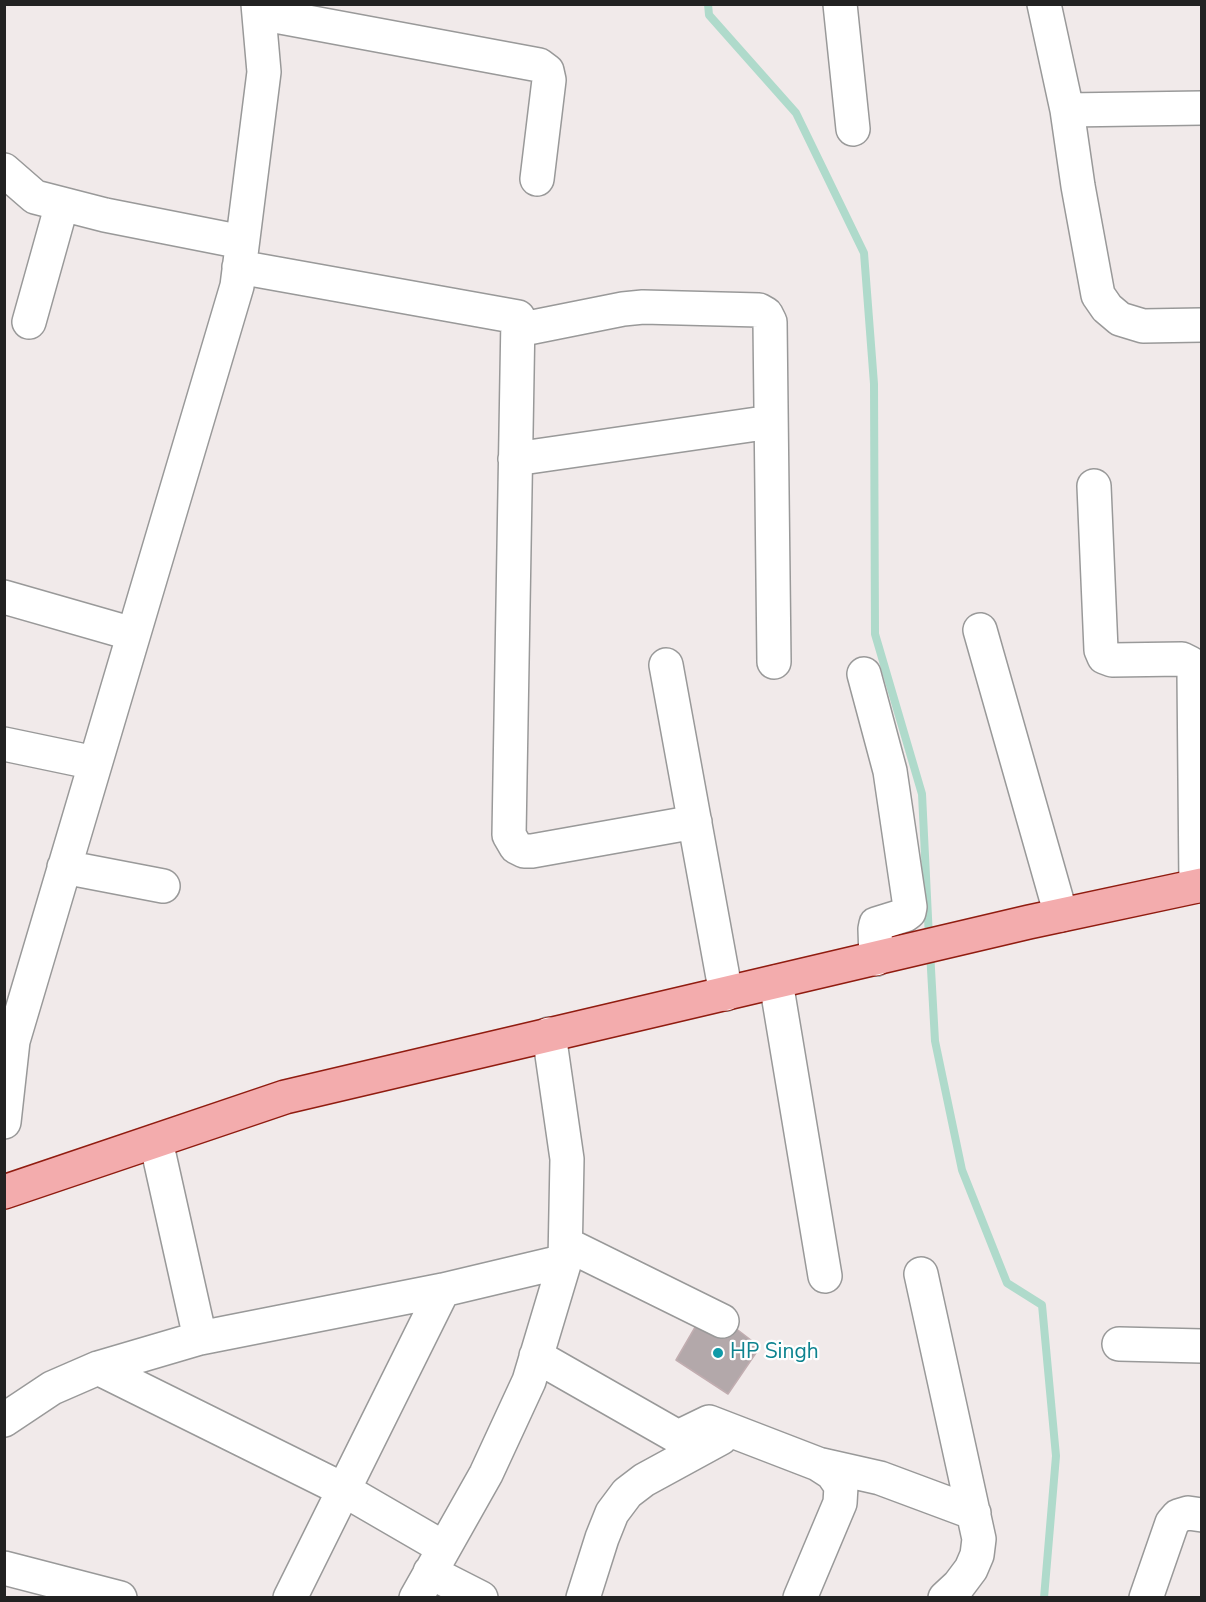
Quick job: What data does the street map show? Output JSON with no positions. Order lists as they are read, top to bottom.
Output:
{
  "places": ["HP Singh"]
}
